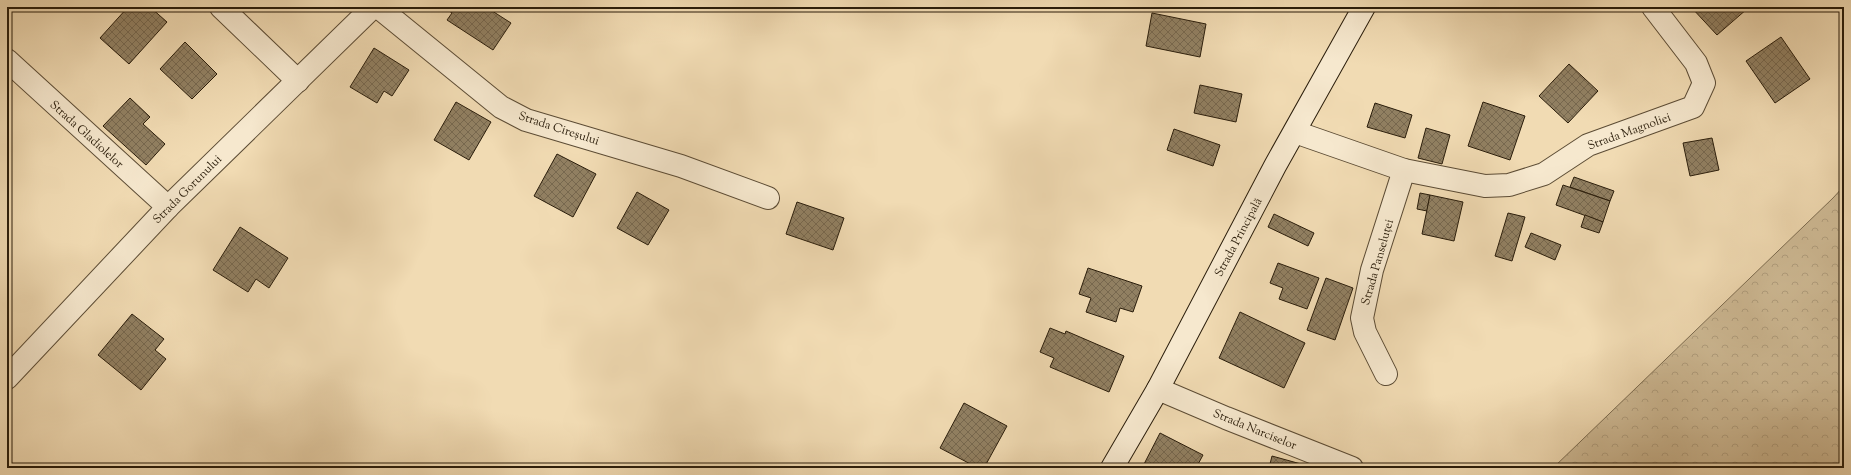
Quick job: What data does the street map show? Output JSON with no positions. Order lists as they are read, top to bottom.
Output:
{
  "streets": {
    "street": [
      "Strada Cireșului",
      "Strada Magnoliei",
      "Strada Gladiolelor",
      "Strada Gorunului",
      "Strada Principală",
      "Strada Panseluței",
      "Strada Narciselor"
    ]
  },
  "crossings": [
    ["Strada Magnoliei", "Strada Principală"],
    ["Strada Magnoliei", "Strada Panseluței"],
    ["Strada Gladiolelor", "Strada Gorunului"],
    ["Strada Principală", "Strada Narciselor"]
  ]
}
